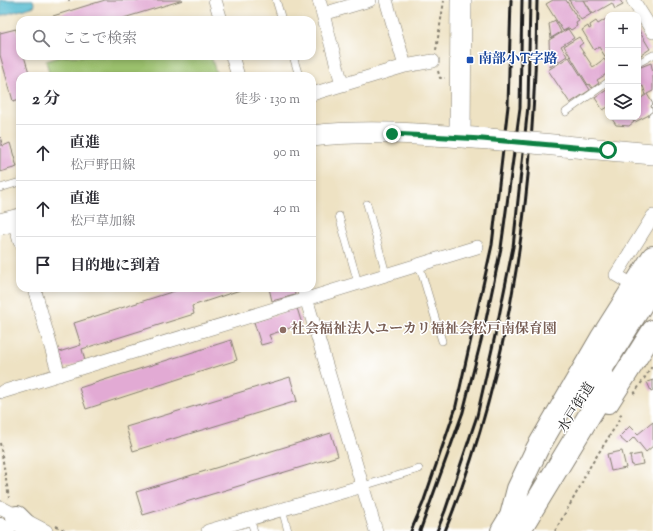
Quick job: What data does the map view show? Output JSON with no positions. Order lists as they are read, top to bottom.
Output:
{
  "streets": {
    "highway": ["水戸街道"]
  },
  "places": {
    "transit": ["南部小T字路"],
    "other": ["社会福祉法人ユーカリ福祉会松戸南保育園"]
  },
  "page": {
    "map_buttons": ["+", "−"],
    "search": "ここで検索",
    "heading": ["2 分", "徒歩 · 130 m"],
    "list": [
      ["直進", "松戸野田線", "90 m"],
      ["直進", "松戸草加線", "40 m"],
      "目的地に到着"
    ]
  }
}
